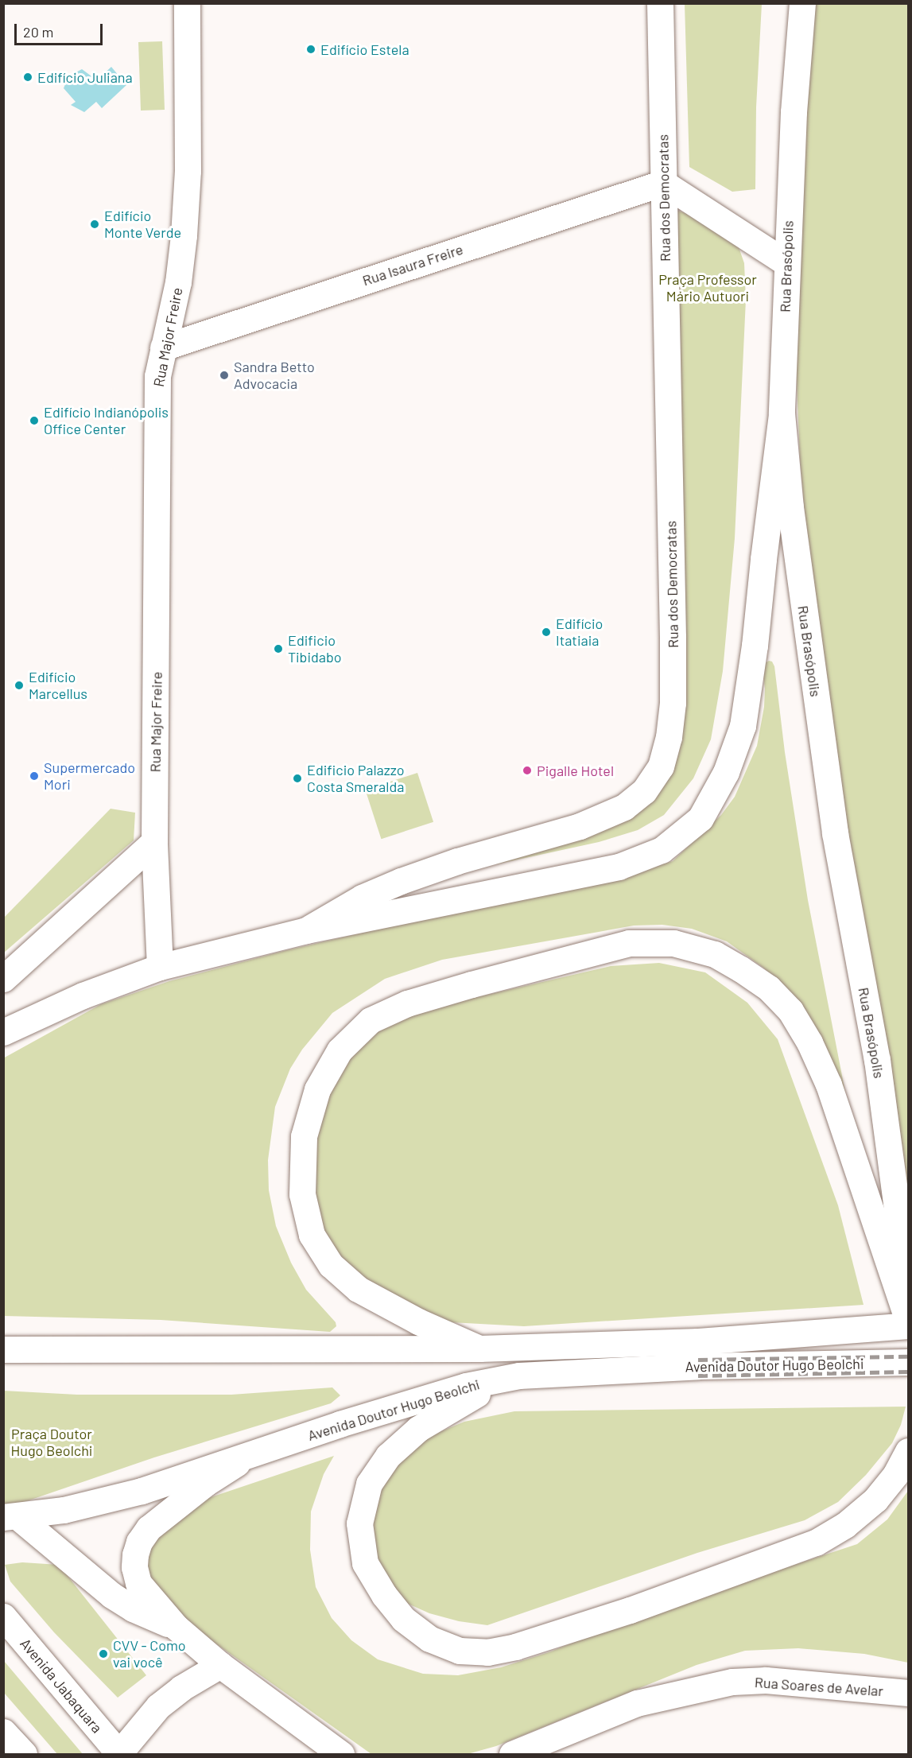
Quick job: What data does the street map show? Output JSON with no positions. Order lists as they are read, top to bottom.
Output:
{
  "streets": {
    "main road": [
      "Rua dos Democratas",
      "Rua Isaura Freire",
      "Rua Brasópolis",
      "Rua Major Freire",
      "Avenida Doutor Hugo Beolchi",
      "Avenida Jabaquara",
      "Rua Soares de Avelar"
    ]
  },
  "crossings": [
    ["Rua dos Democratas", "Rua Isaura Freire"],
    ["Rua Isaura Freire", "Rua Major Freire"]
  ],
  "parks": ["Praça Professor Mário Autuori", "Praça Doutor Hugo Beolchi"],
  "places": [
    "Edifício Estela",
    "Edifício Juliana",
    "Edifício Monte Verde",
    "Sandra Betto Advocacia",
    "Edifício Indianópolis Office Center",
    "Edifício Itatiaia",
    "Edificio Tibidabo",
    "Edifício Marcellus",
    "Pigalle Hotel",
    "Supermercado Mori",
    "Edificio Palazzo Costa Smeralda",
    "CVV - Como vai você"
  ],
  "scale_bar": "20 m"
}
